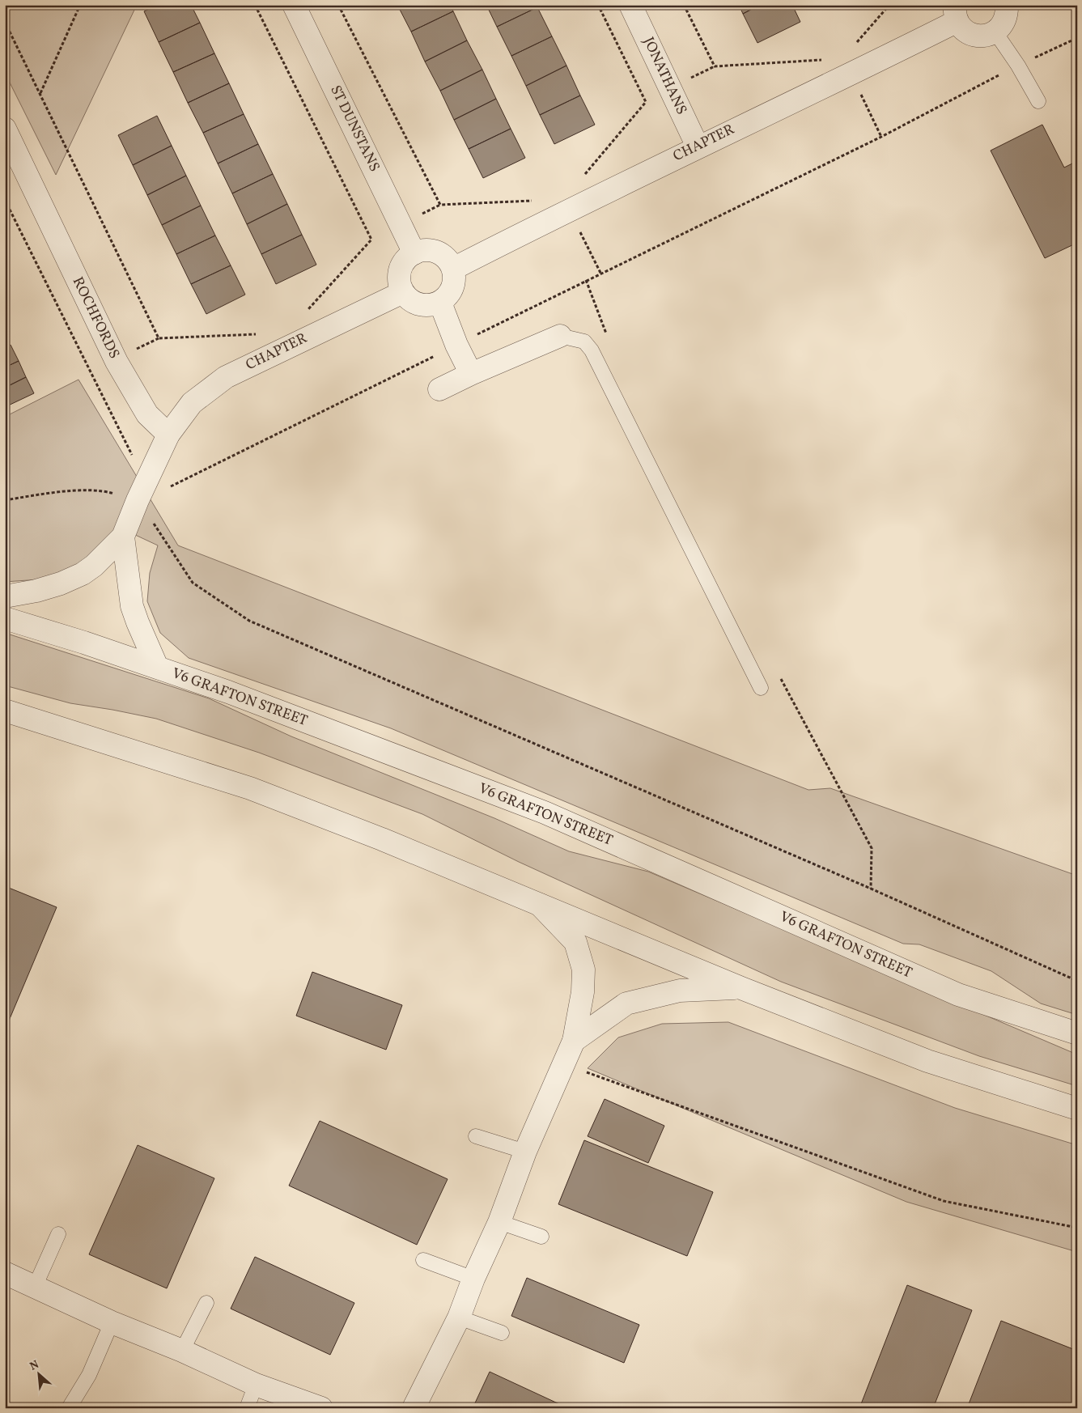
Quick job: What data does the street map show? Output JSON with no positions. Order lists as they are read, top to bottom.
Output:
{
  "streets": {
    "street": [
      "JONATHANS",
      "ST DUNSTANS",
      "CHAPTER",
      "ROCHFORDS",
      "V6 GRAFTON STREET"
    ]
  },
  "crossings": [
    ["JONATHANS", "CHAPTER"],
    ["ST DUNSTANS", "CHAPTER"],
    ["CHAPTER", "ROCHFORDS"]
  ],
  "north": "top left"
}
